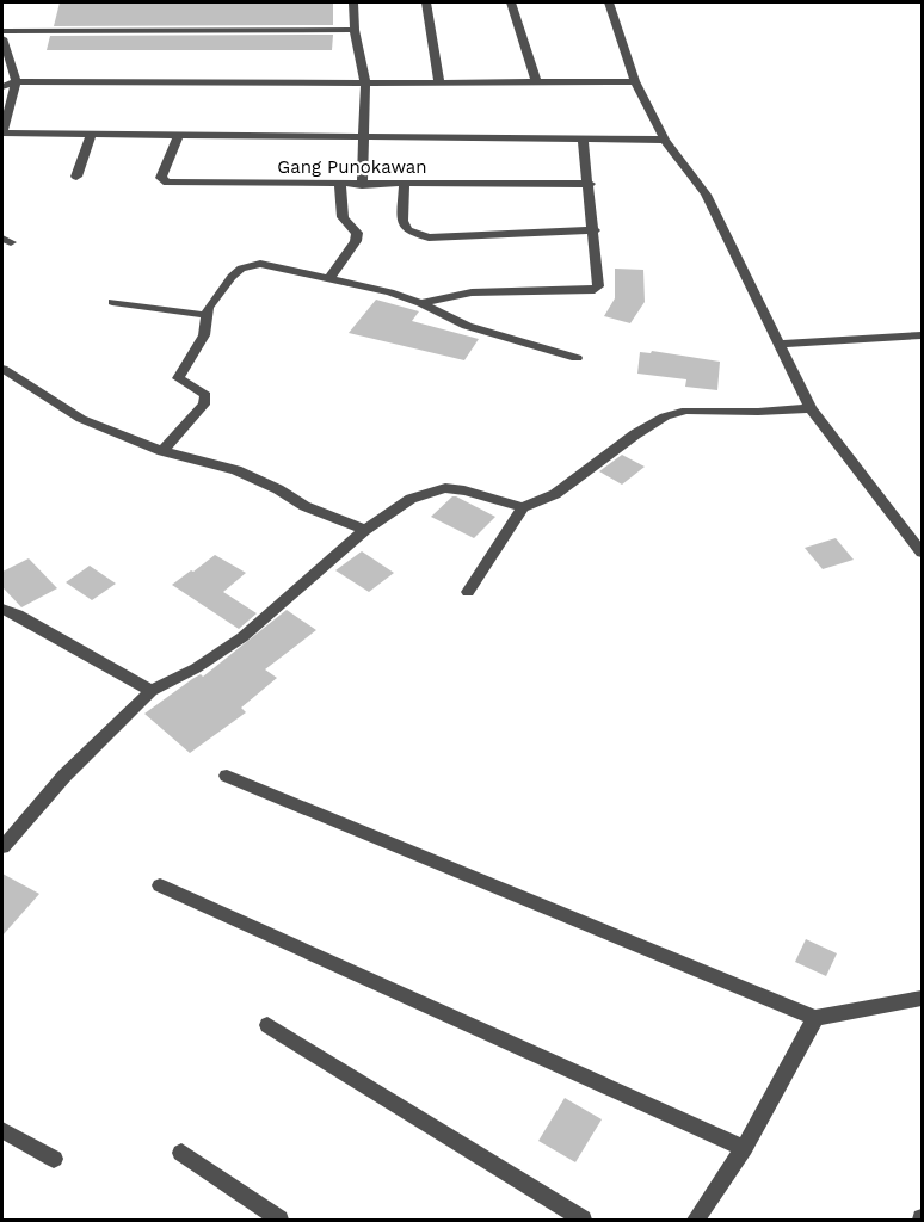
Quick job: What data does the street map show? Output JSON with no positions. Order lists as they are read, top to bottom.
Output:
{
  "streets": {
    "street": ["Gang Punokawan"]
  }
}
